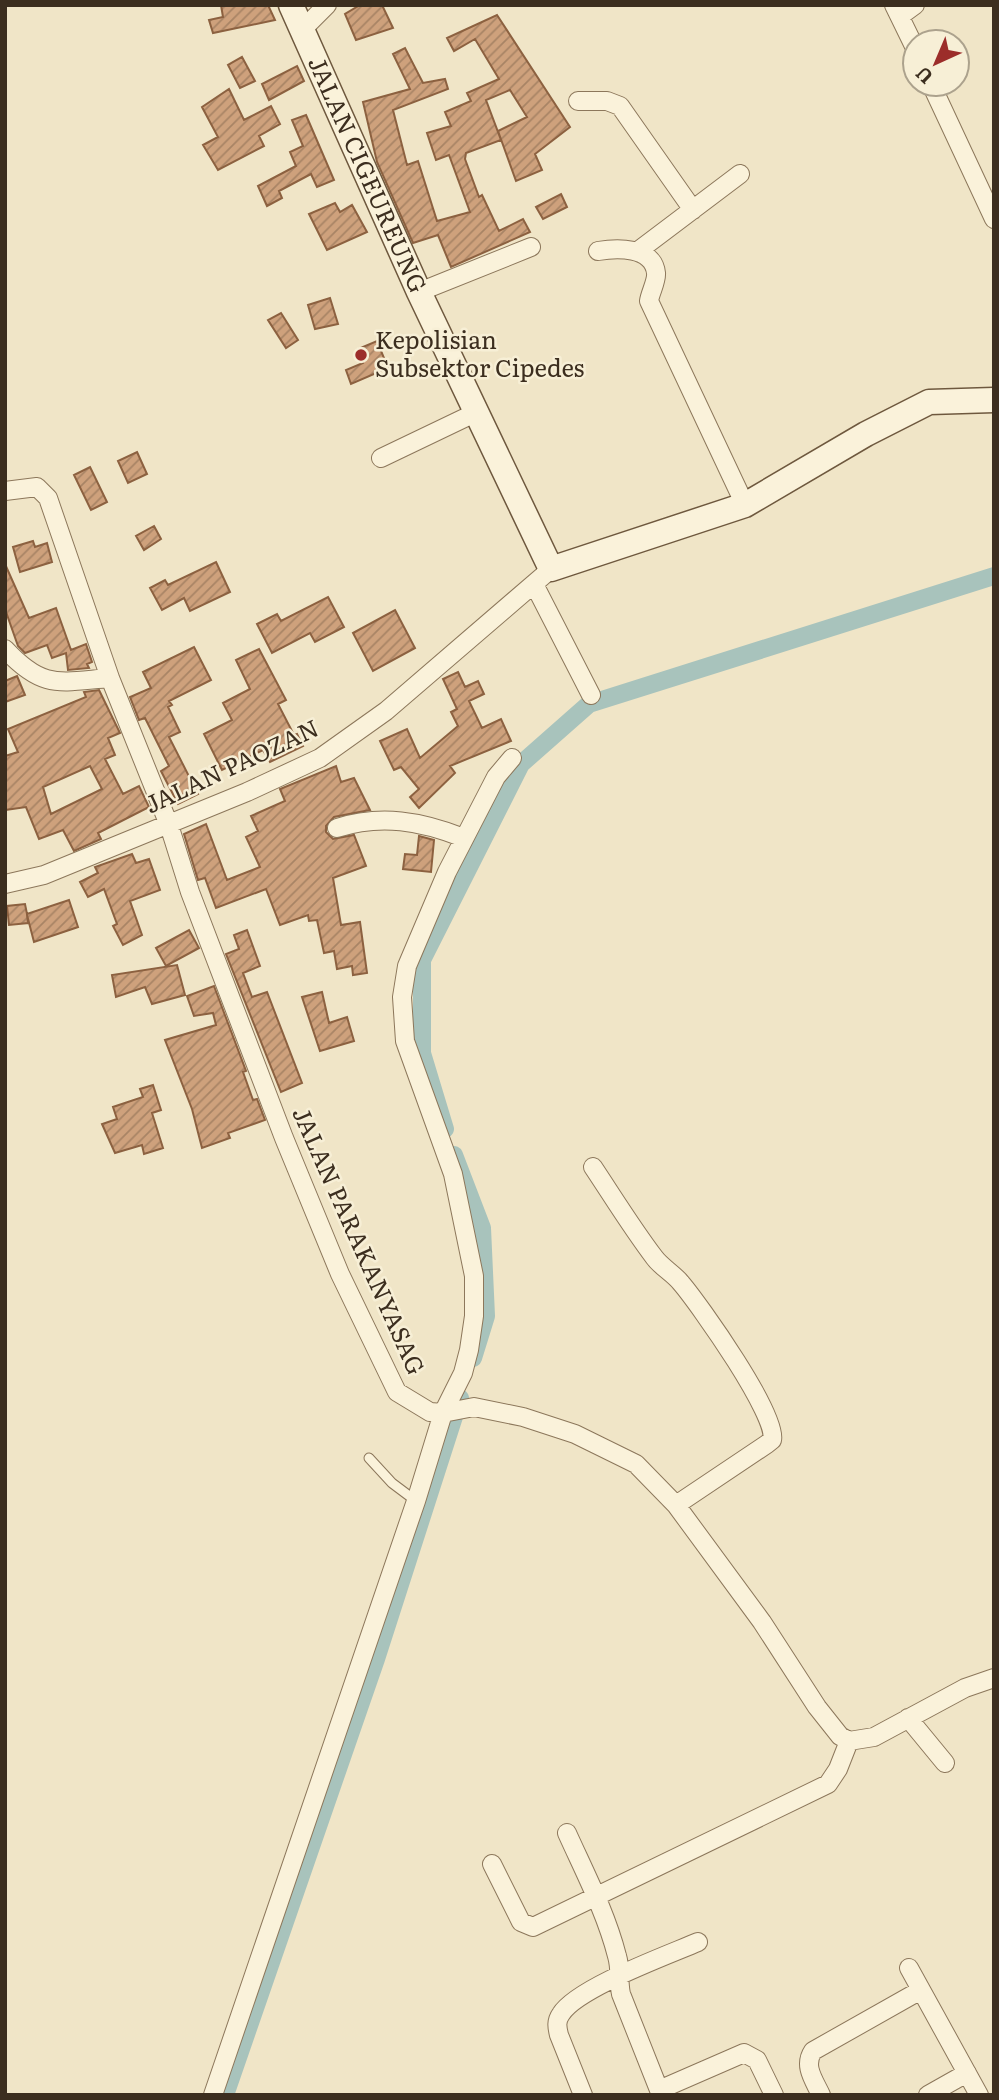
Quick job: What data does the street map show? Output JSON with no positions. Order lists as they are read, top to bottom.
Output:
{
  "streets": {
    "street": ["JALAN CIGEUREUNG", "JALAN PAOZAN", "JALAN PARAKANYASAG"]
  },
  "crossings": [
    ["JALAN CIGEUREUNG", "JALAN PAOZAN"],
    ["JALAN PAOZAN", "JALAN PARAKANYASAG"]
  ],
  "places": ["Kepolisian Subsektor Cipedes"],
  "north": "bottom left"
}
